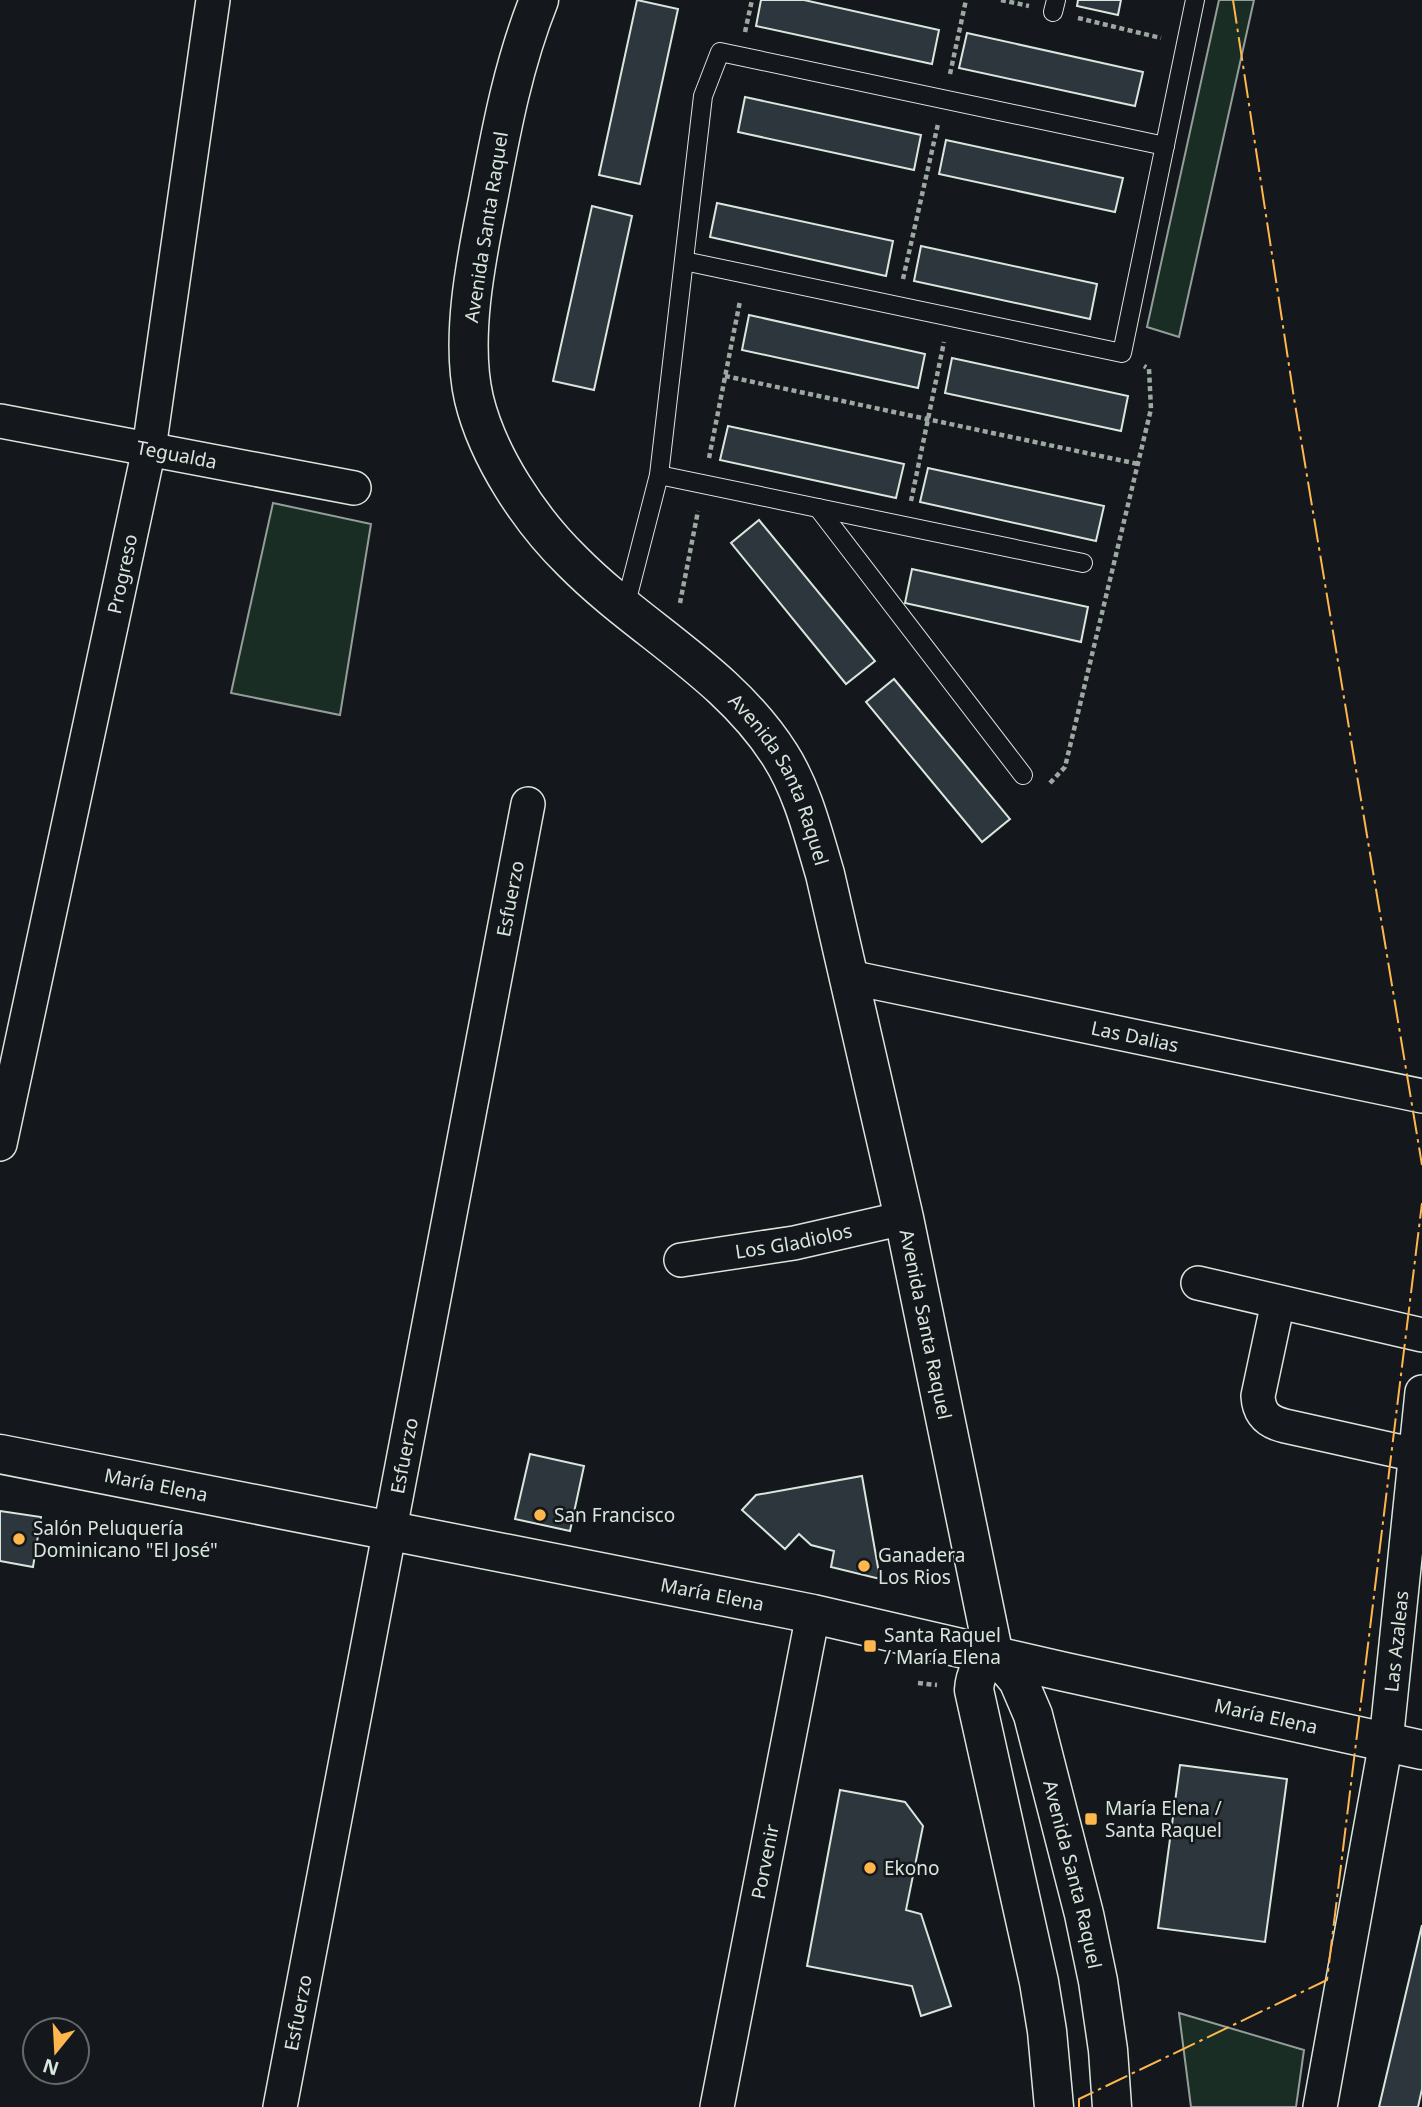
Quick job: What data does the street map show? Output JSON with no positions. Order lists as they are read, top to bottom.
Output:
{
  "streets": {
    "main road": ["Avenida Santa Raquel", "María Elena"],
    "street": [
      "Tegualda",
      "Progreso",
      "Esfuerzo",
      "Las Dalias",
      "Los Gladiolos",
      "Las Azaleas",
      "Porvenir"
    ]
  },
  "crossings": [
    ["Avenida Santa Raquel", "Las Dalias"],
    ["Avenida Santa Raquel", "Los Gladiolos"],
    ["Avenida Santa Raquel", "María Elena"],
    ["Tegualda", "Progreso"],
    ["Esfuerzo", "María Elena"],
    ["María Elena", "Las Azaleas"],
    ["María Elena", "Porvenir"]
  ],
  "places": {
    "other": [
      "San Francisco",
      "Salón Peluquería Dominicano \"El José\"",
      "Ganadera Los Rios",
      "Ekono"
    ],
    "transit": ["Santa Raquel / María Elena", "María Elena / Santa Raquel"]
  },
  "north": "bottom"
}
